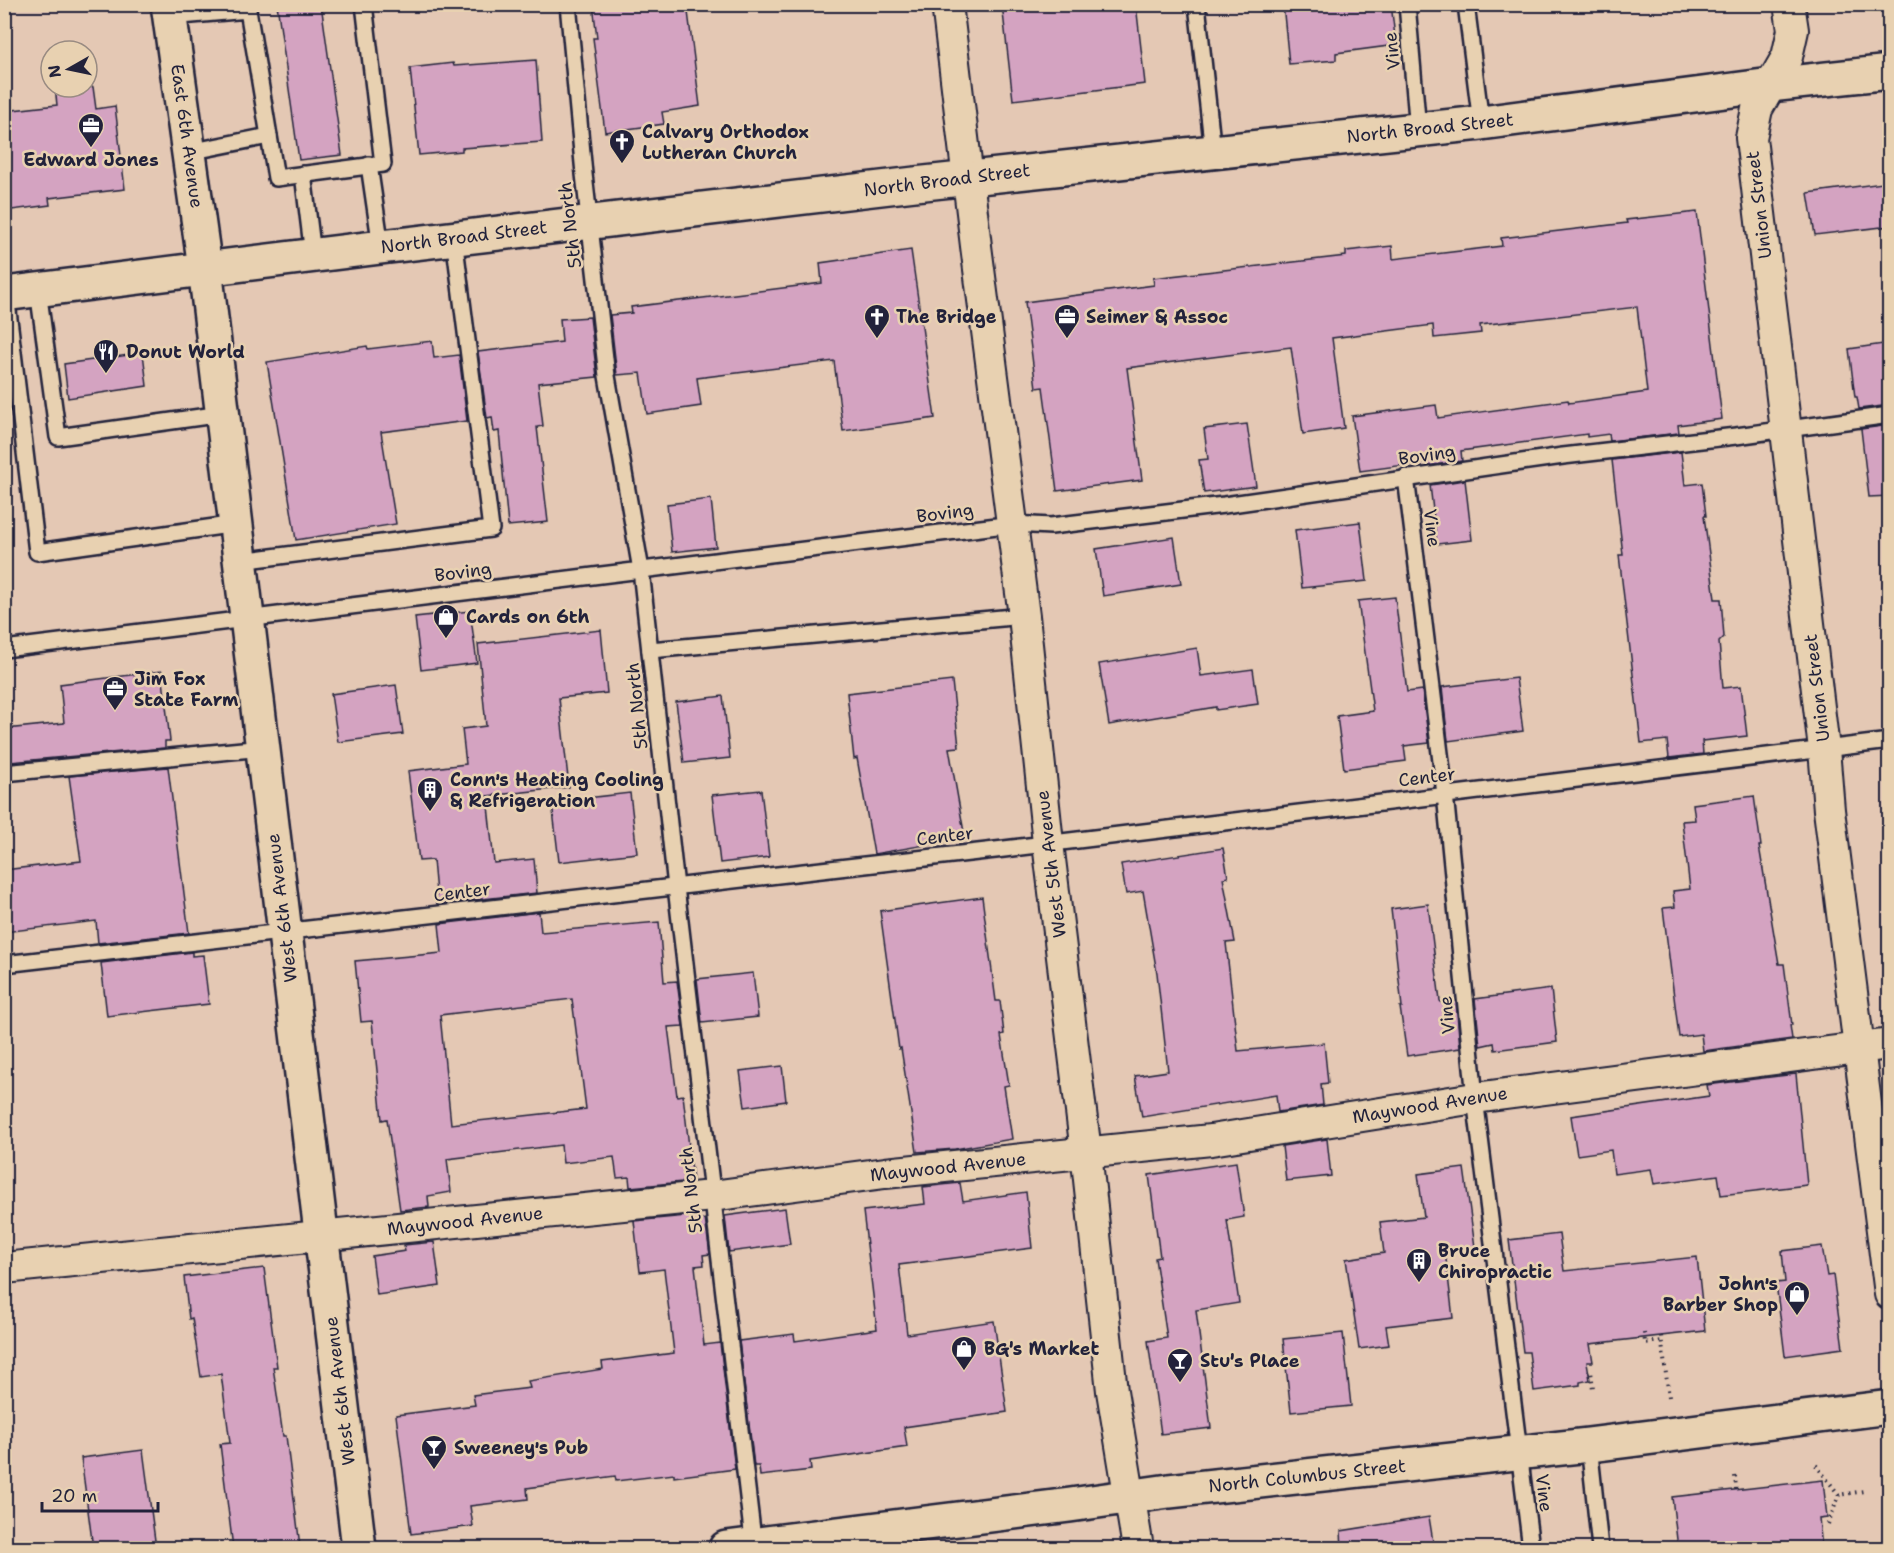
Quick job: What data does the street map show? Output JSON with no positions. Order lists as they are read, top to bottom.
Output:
{
  "streets": {
    "street": [
      "North Broad Street",
      "East 6th Avenue",
      "Union Street",
      "West 5th Avenue",
      "West 6th Avenue",
      "Maywood Avenue",
      "North Columbus Street"
    ],
    "lane": [
      "Vine",
      "5th North",
      "Boving",
      "Center"
    ]
  },
  "crossings": [
    ["Vine", "North Broad Street"],
    ["Vine", "Boving"],
    ["Vine", "Center"],
    ["Vine", "Maywood Avenue"],
    ["Vine", "North Columbus Street"],
    ["North Broad Street", "East 6th Avenue"],
    ["North Broad Street", "Union Street"],
    ["North Broad Street", "5th North"],
    ["North Broad Street", "West 5th Avenue"],
    ["North Broad Street", "West 6th Avenue"],
    ["East 6th Avenue", "West 6th Avenue"],
    ["Union Street", "Boving"],
    ["Union Street", "Center"],
    ["Union Street", "Maywood Avenue"],
    ["5th North", "Boving"],
    ["5th North", "Center"],
    ["5th North", "Maywood Avenue"],
    ["5th North", "North Columbus Street"],
    ["Boving", "West 5th Avenue"],
    ["Boving", "West 6th Avenue"],
    ["Center", "West 5th Avenue"],
    ["Center", "West 6th Avenue"],
    ["West 5th Avenue", "Maywood Avenue"],
    ["West 5th Avenue", "North Columbus Street"],
    ["West 6th Avenue", "Maywood Avenue"]
  ],
  "places": {
    "office": ["Edward Jones", "Seimer & Assoc", "Jim Fox State Farm"],
    "church": ["Calvary Orthodox Lutheran Church", "The Bridge"],
    "restaurant": ["Donut World"],
    "shop": ["Cards on 6th", "John's Barber Shop", "BG's Market"],
    "building": ["Conn's Heating Cooling & Refrigeration", "Bruce Chiropractic"],
    "bar": ["Stu's Place", "Sweeney's Pub"]
  },
  "scale_bar": "20 m",
  "north": "left"
}
